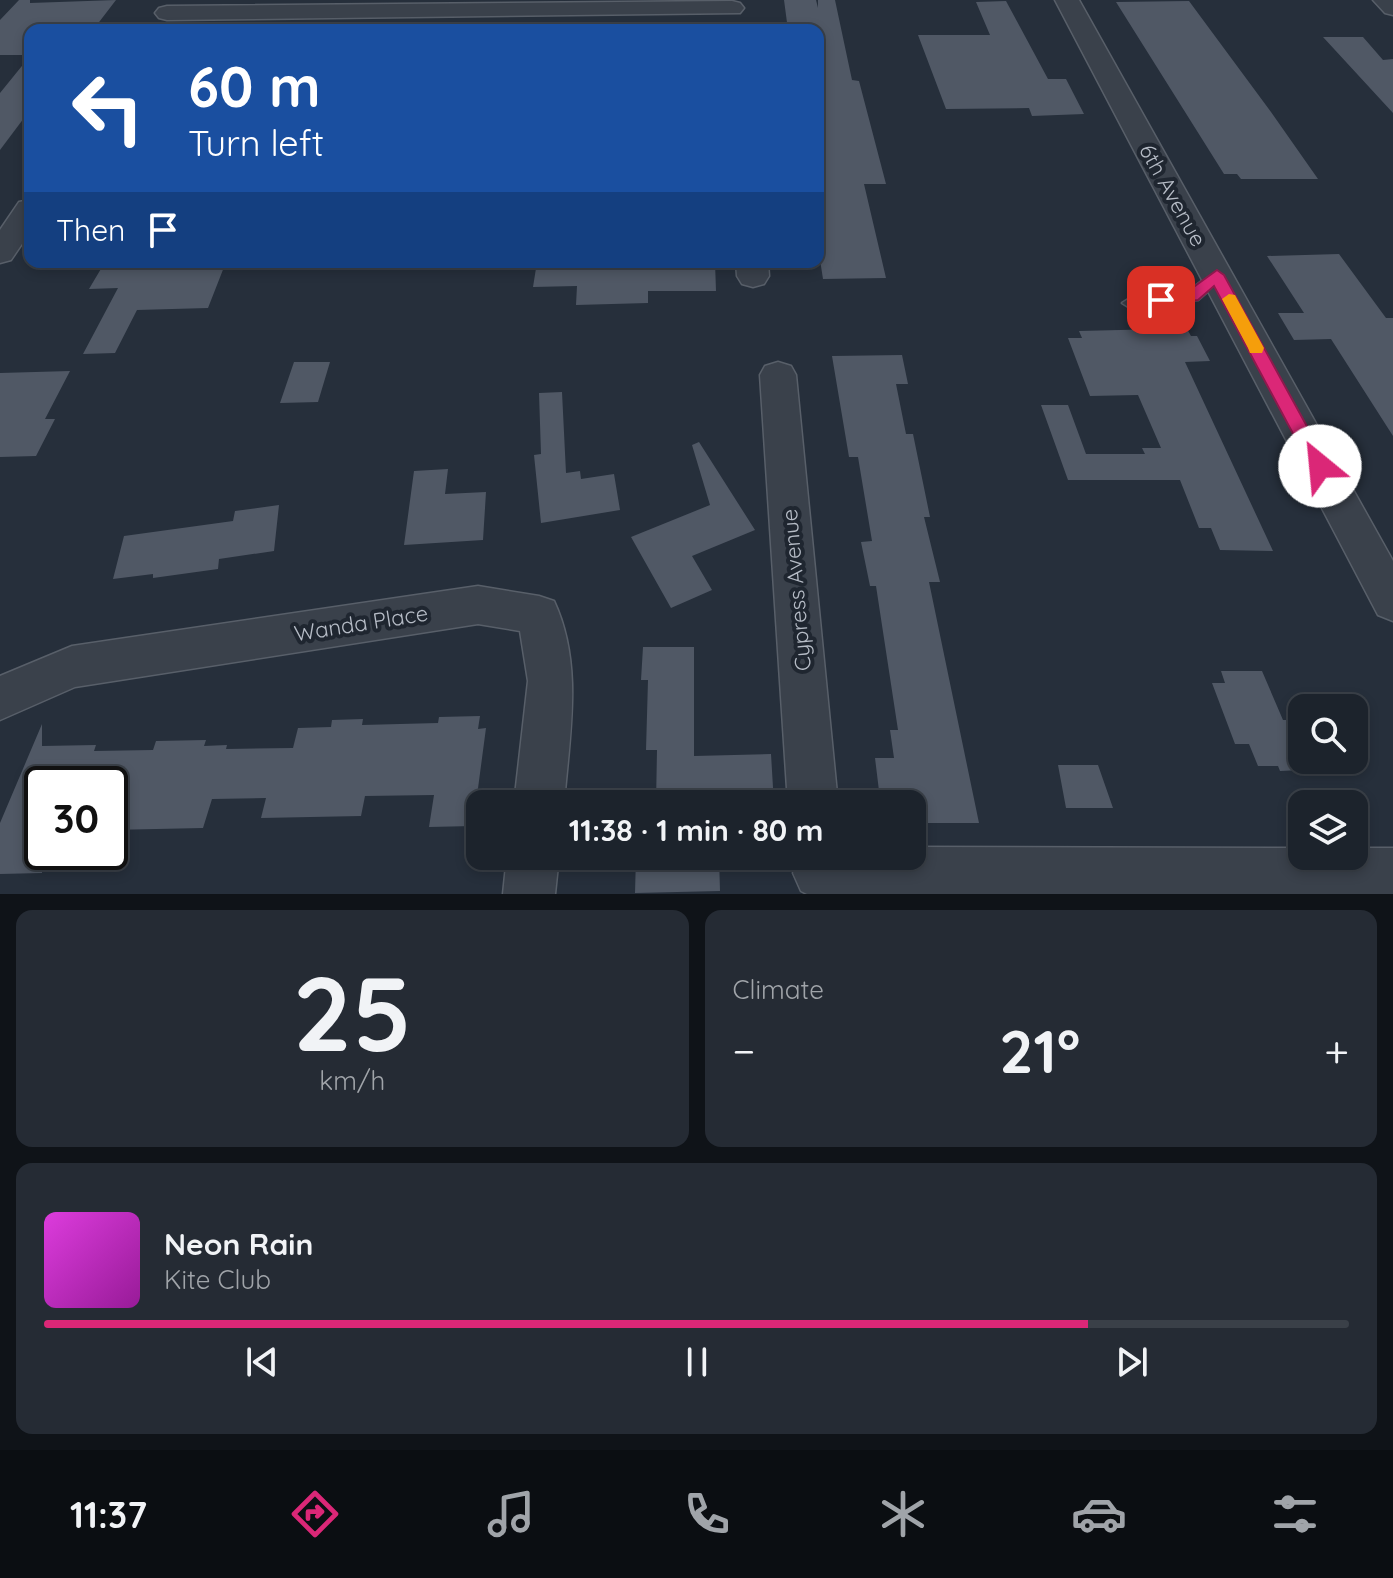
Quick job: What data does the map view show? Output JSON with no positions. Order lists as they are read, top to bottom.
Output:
{
  "streets": {
    "street": ["6th Avenue", "Cypress Avenue", "Wanda Place"]
  },
  "page": {
    "turn": ["60 m", "Turn left"],
    "then": "Then",
    "limit": "30",
    "trip": "11:38 · 1 min · 80 m",
    "tile": [
      ["25", "km/h"],
      "Climate"
    ],
    "heat": ["−", "21°", "+"],
    "song": ["Neon Rain", "Kite Club"],
    "tabs": "11:37"
  }
}
